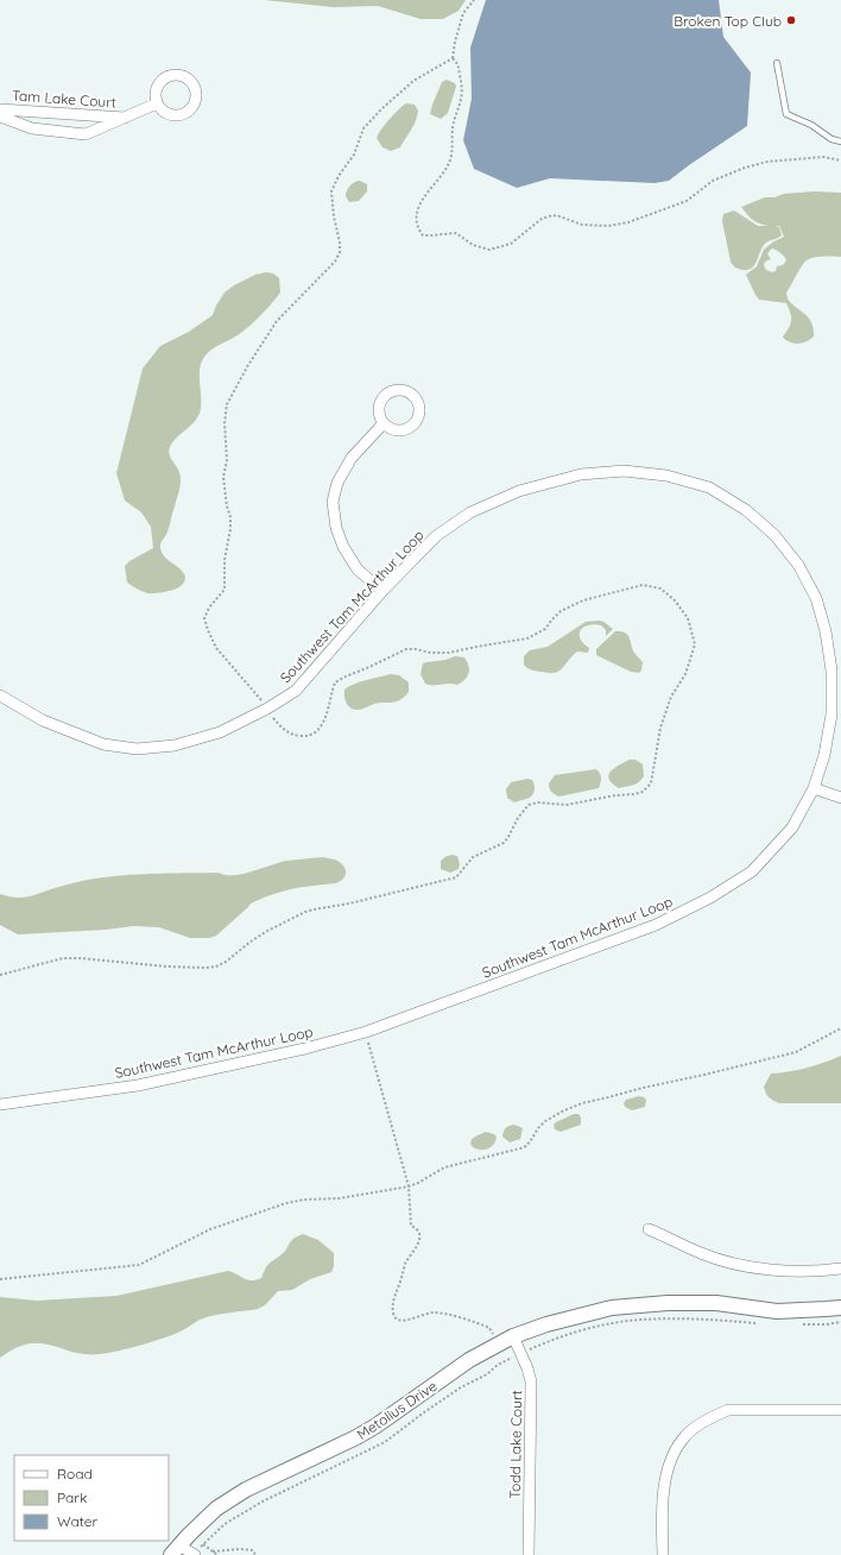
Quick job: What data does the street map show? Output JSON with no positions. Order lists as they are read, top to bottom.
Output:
{
  "streets": {
    "street": [
      "Tam Lake Court",
      "Southwest Tam McArthur Loop",
      "Metolius Drive",
      "Todd Lake Court"
    ]
  },
  "crossings": [
    ["Metolius Drive", "Todd Lake Court"]
  ],
  "places": ["Broken Top Club"],
  "legend": ["Road", "Park", "Water"]
}
